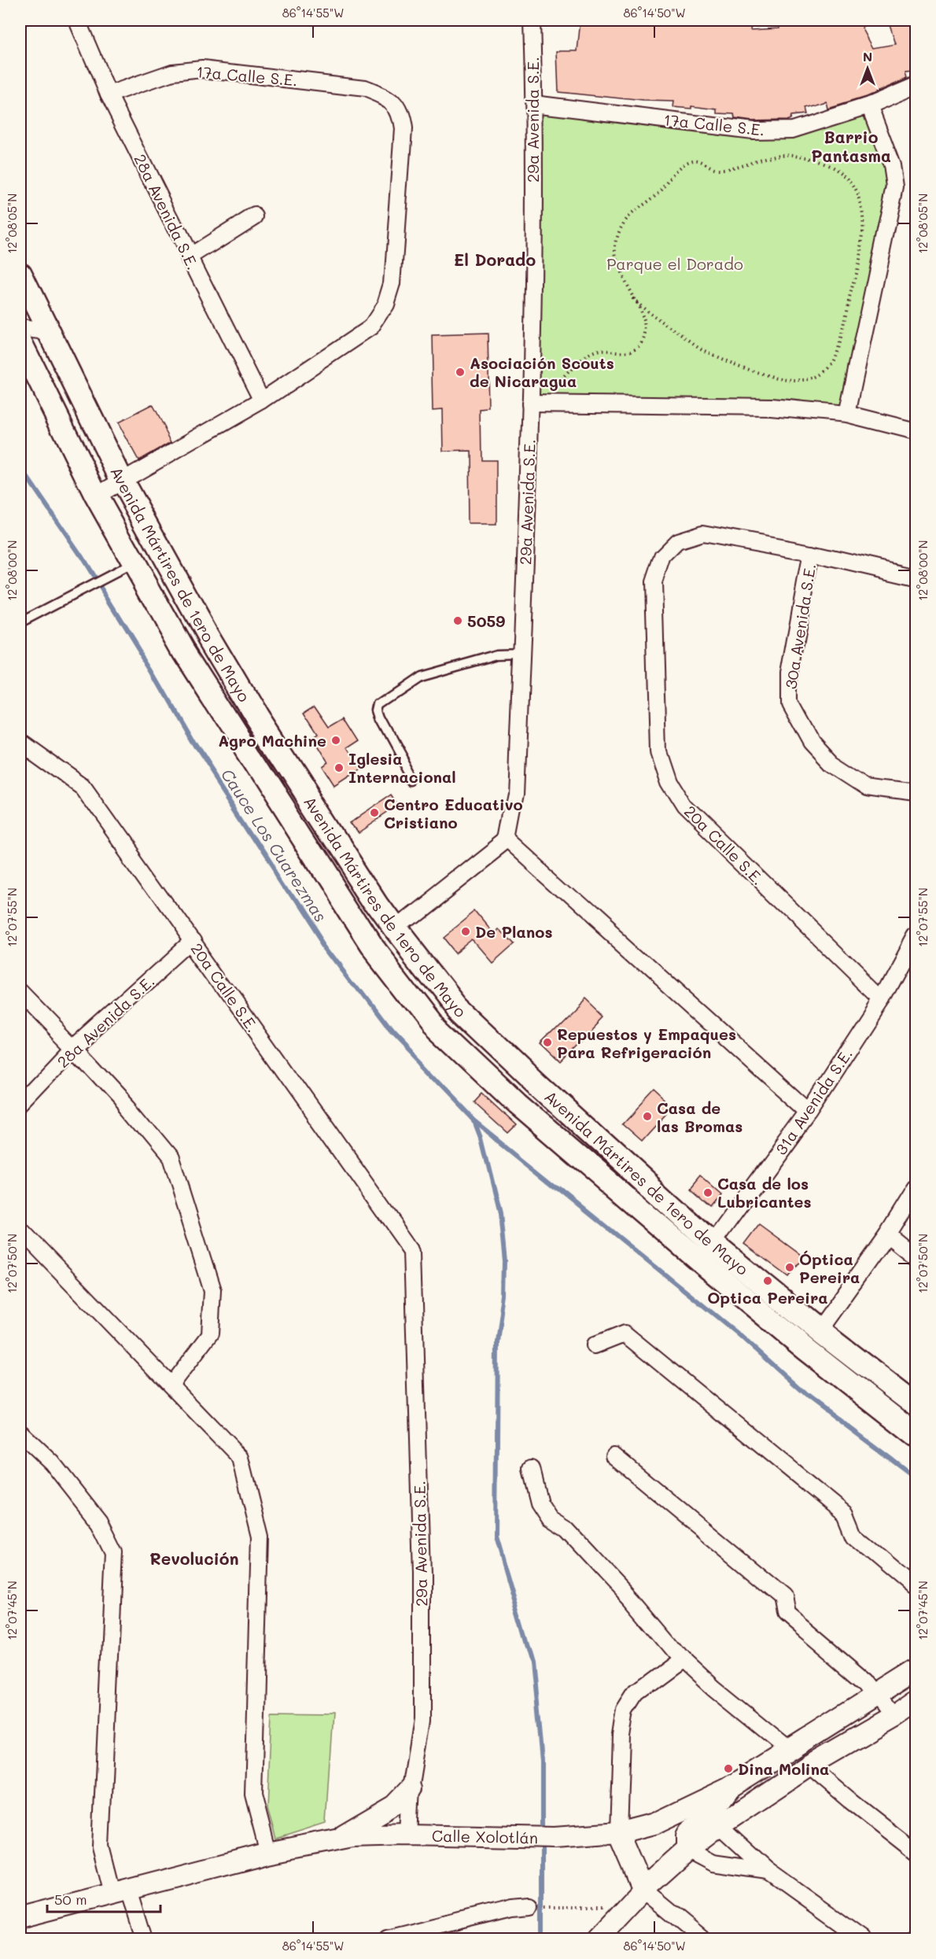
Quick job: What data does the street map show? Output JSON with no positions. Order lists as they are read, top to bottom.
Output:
{
  "streets": {
    "main road": ["Avenida Mártires de 1ero de Mayo"],
    "street": [
      "17a Calle S.E.",
      "29a Avenida S.E.",
      "28a Avenida S.E.",
      "30a Avenida S.E.",
      "20a Calle S.E.",
      "31a Avenida S.E.",
      "Calle Xolotlán"
    ]
  },
  "crossings": [
    ["17a Calle S.E.", "29a Avenida S.E."],
    ["17a Calle S.E.", "28a Avenida S.E."],
    ["29a Avenida S.E.", "20a Calle S.E."],
    ["29a Avenida S.E.", "Calle Xolotlán"],
    ["28a Avenida S.E.", "20a Calle S.E."],
    ["Avenida Mártires de 1ero de Mayo", "31a Avenida S.E."],
    ["30a Avenida S.E.", "20a Calle S.E."],
    ["20a Calle S.E.", "31a Avenida S.E."]
  ],
  "districts": ["Barrio Pantasma", "El Dorado", "Revolución"],
  "water": ["Cauce Los Cuarezmas"],
  "parks": ["Parque el Dorado"],
  "places": [
    "Asociación Scouts de Nicaragua",
    "5059",
    "Agro Machine",
    "Iglesia Internacional",
    "Centro Educativo Cristiano",
    "De Planos",
    "Repuestos y Empaques Para Refrigeración",
    "Casa de las Bromas",
    "Casa de los Lubricantes",
    "Óptica Pereira",
    "Optica Pereira",
    "Dina Molina"
  ],
  "scale_bar": "50 m",
  "north": "top",
  "coordinates": [
    "86°14'55\"W",
    "86°14'50\"W",
    "12°08'05\"N",
    "12°08'00\"N",
    "12°07'55\"N",
    "12°07'50\"N",
    "12°07'45\"N"
  ]
}
